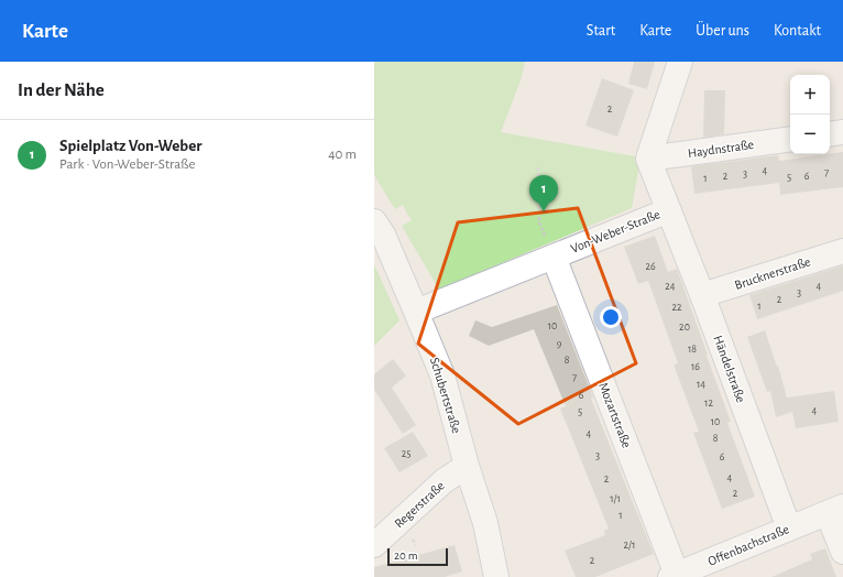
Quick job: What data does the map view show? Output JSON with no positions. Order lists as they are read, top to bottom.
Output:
{
  "streets": {
    "street": [
      "Haydnstraße",
      "Von-Weber-Straße",
      "Brucknerstraße",
      "Händelstraße",
      "Schubertstraße",
      "Mozartstraße",
      "Regerstraße",
      "Offenbachstraße"
    ]
  },
  "crossings": [
    ["Haydnstraße", "Von-Weber-Straße"],
    ["Von-Weber-Straße", "Händelstraße"],
    ["Von-Weber-Straße", "Schubertstraße"],
    ["Von-Weber-Straße", "Mozartstraße"],
    ["Brucknerstraße", "Händelstraße"],
    ["Händelstraße", "Offenbachstraße"],
    ["Schubertstraße", "Regerstraße"],
    ["Mozartstraße", "Offenbachstraße"]
  ],
  "house_numbers": [
    "2",
    "4",
    "7",
    "3",
    "2",
    "6",
    "5",
    "1",
    "26",
    "24",
    "4",
    "3",
    "2",
    "1",
    "22",
    "10",
    "20",
    "9",
    "18",
    "8",
    "16",
    "7",
    "14",
    "6",
    "12",
    "4",
    "5",
    "10",
    "4",
    "8",
    "25",
    "3",
    "6",
    "4",
    "2",
    "2",
    "1/1",
    "1",
    "2/1",
    "2"
  ],
  "scale_bar": "20 m",
  "page": {
    "header": "Karte",
    "nav": [
      "Start",
      "Karte",
      "Über uns",
      "Kontakt"
    ],
    "heading": "In der Nähe",
    "map_buttons": ["+", "−"],
    "list": [
      {
        "mark": "1",
        "name": "Spielplatz Von-Weber",
        "note": "Park · Von-Weber-Straße",
        "value": "40 m"
      }
    ],
    "pins": "1",
    "scale": "20 m"
  }
}
